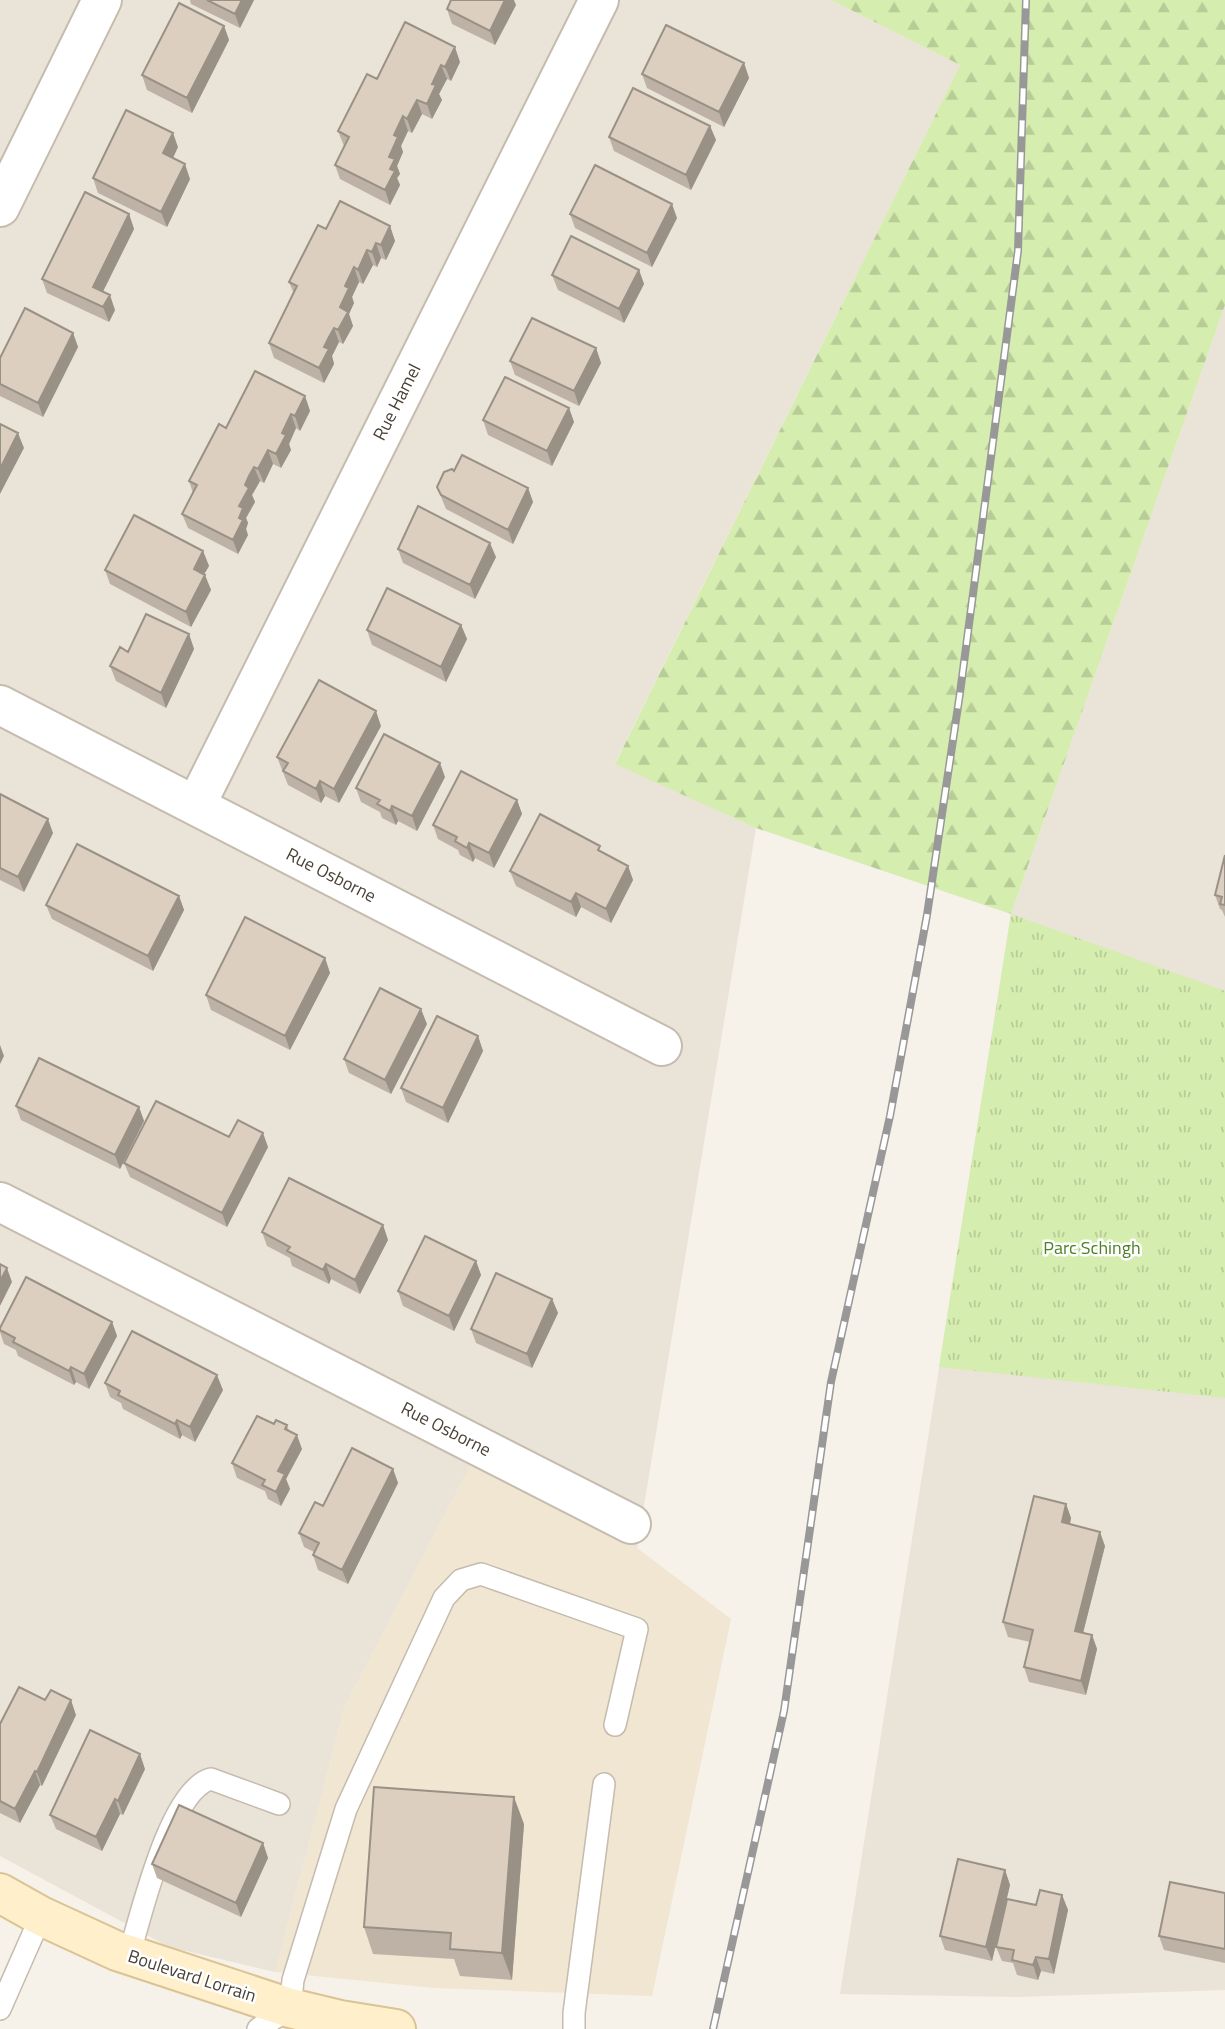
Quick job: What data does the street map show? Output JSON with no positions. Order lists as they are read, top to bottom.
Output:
{
  "streets": {
    "main road": ["Boulevard Lorrain"],
    "street": ["Rue Hamel", "Rue Osborne"]
  },
  "crossings": [
    ["Rue Hamel", "Rue Osborne"]
  ],
  "parks": ["Parc Schingh"]
}
